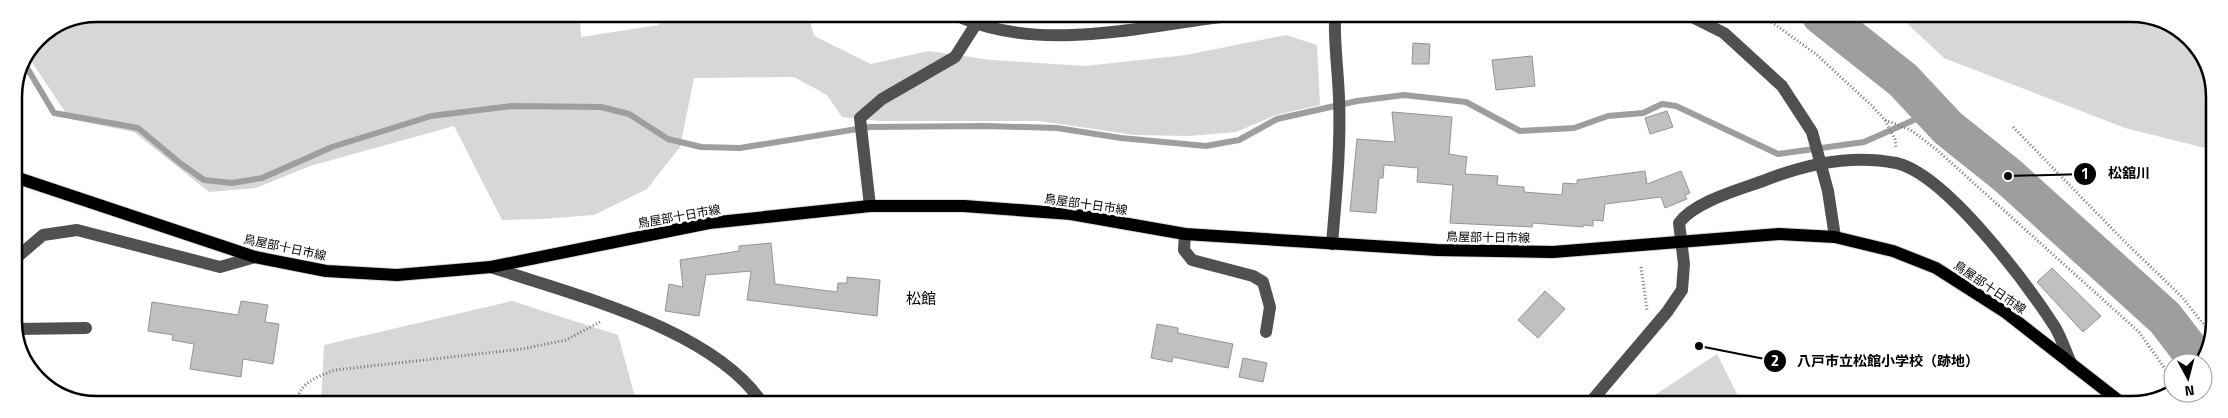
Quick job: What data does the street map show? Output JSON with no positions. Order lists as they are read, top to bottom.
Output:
{
  "streets": {
    "main road": ["鳥屋部十日市線"]
  },
  "districts": ["松館"],
  "places": ["松舘川", "八戸市立松館小学校（跡地）"],
  "north": "bottom"
}
